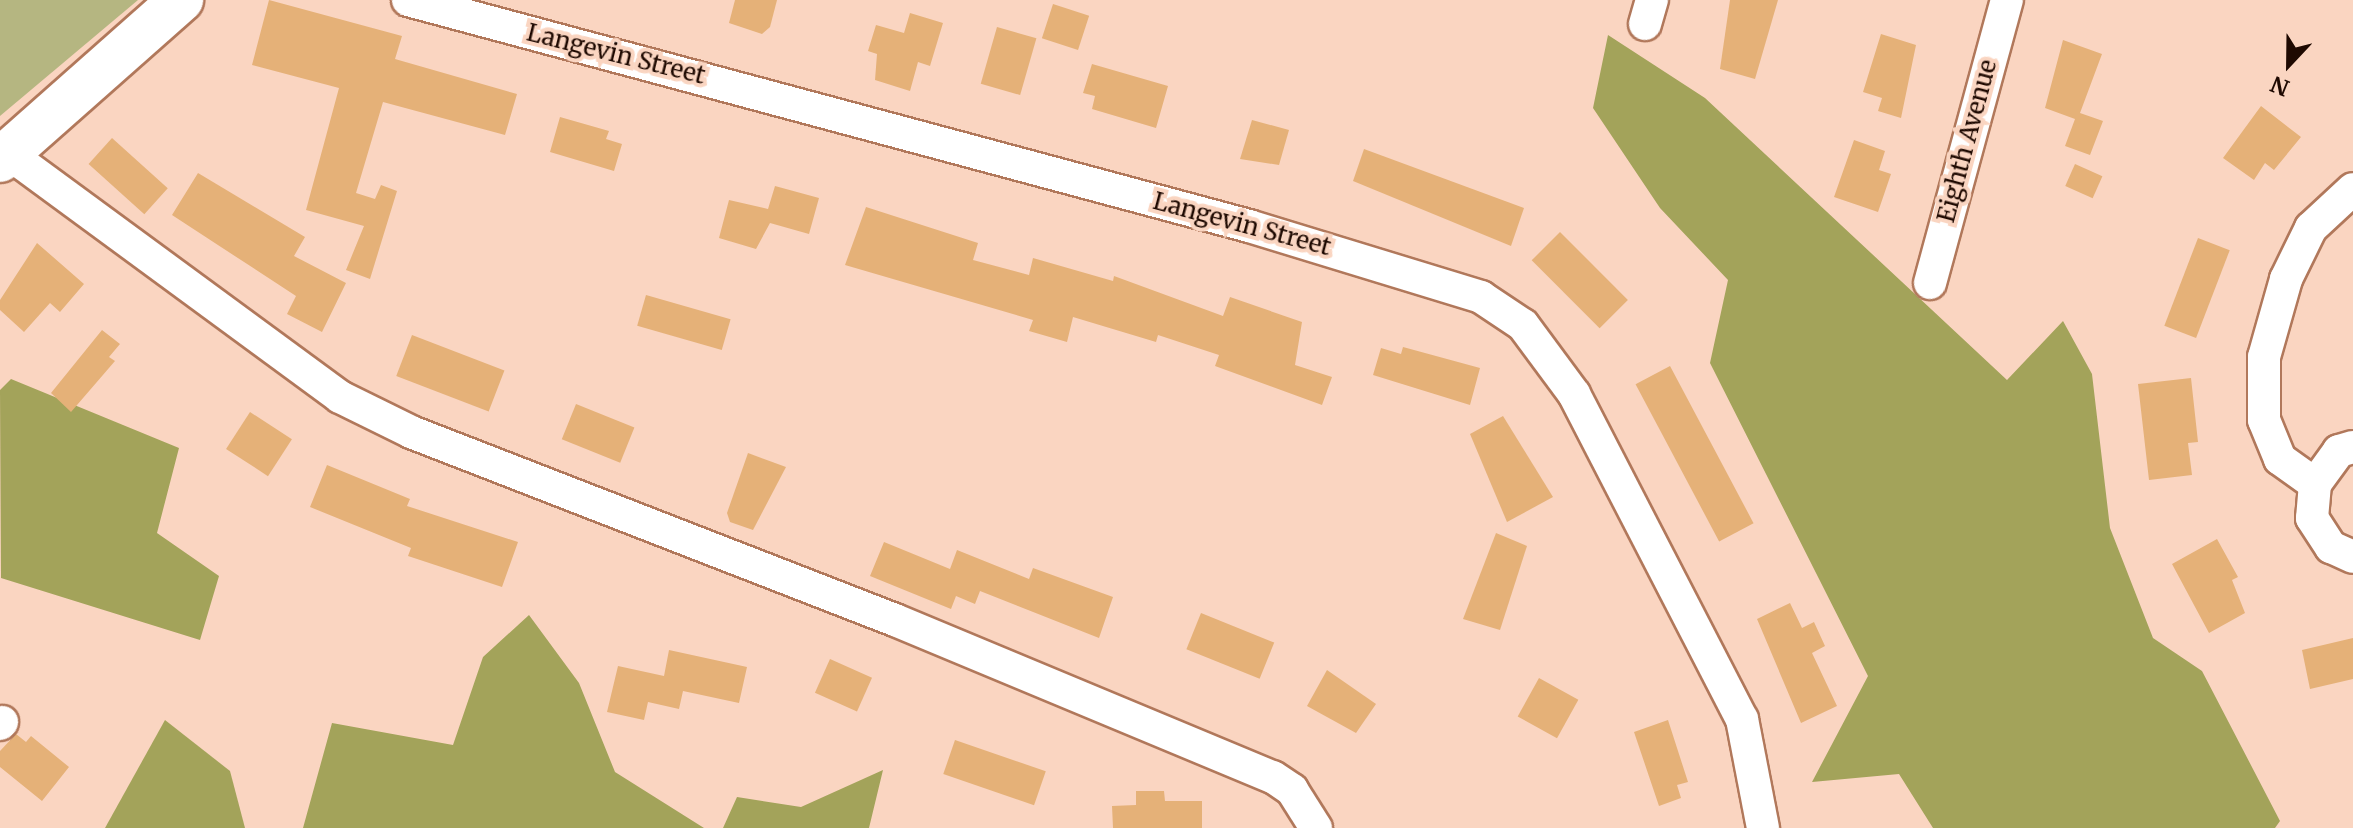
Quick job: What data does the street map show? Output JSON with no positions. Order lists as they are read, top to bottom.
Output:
{
  "streets": {
    "street": ["Langevin Street", "Eighth Avenue"]
  },
  "north": "bottom"
}
